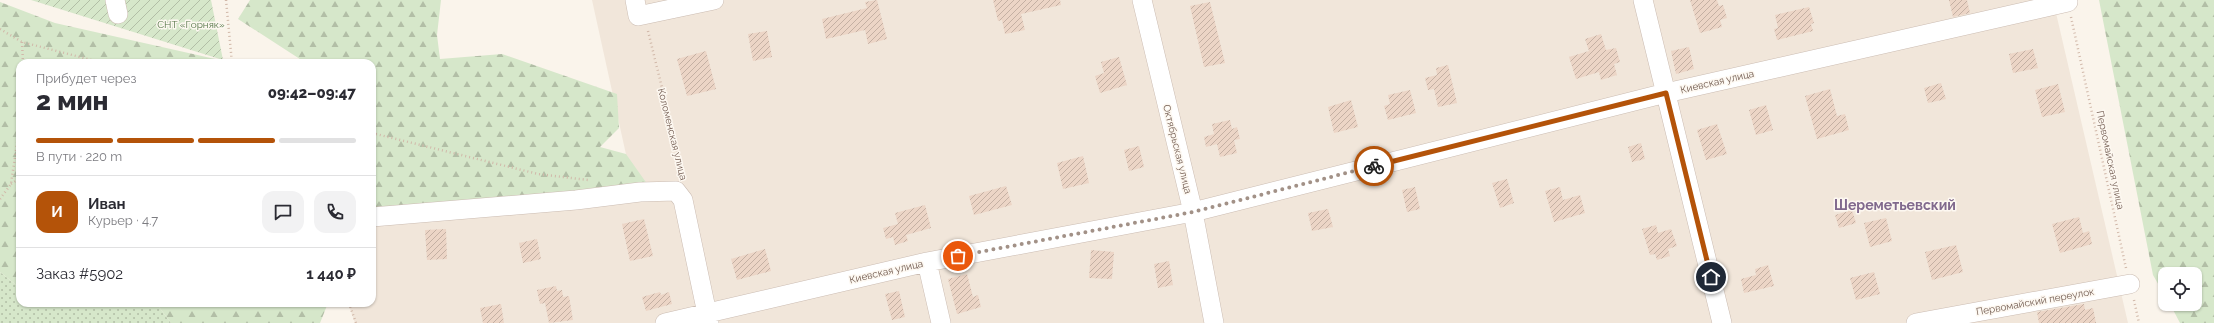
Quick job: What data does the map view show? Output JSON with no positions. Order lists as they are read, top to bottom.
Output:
{
  "streets": {
    "street": ["Киевская улица", "Октябрьская улица", "Первомайский переулок"],
    "path": ["Коломенская улица", "Первомайская улица"]
  },
  "crossings": [
    ["Киевская улица", "Октябрьская улица"],
    ["Киевская улица", "Первомайская улица"],
    ["Первомайская улица", "Первомайский переулок"]
  ],
  "districts": ["Шереметьевский"],
  "parks": ["СНТ «Горняк»"],
  "page": {
    "heading": ["2 мин", "Прибудет через", "09:42–09:47"],
    "panel": [
      "Иван",
      "Курьер · 4.7",
      "Заказ #5902",
      "1 440 ₽"
    ],
    "bar": "В пути · 220 m",
    "round": "И"
  }
}
